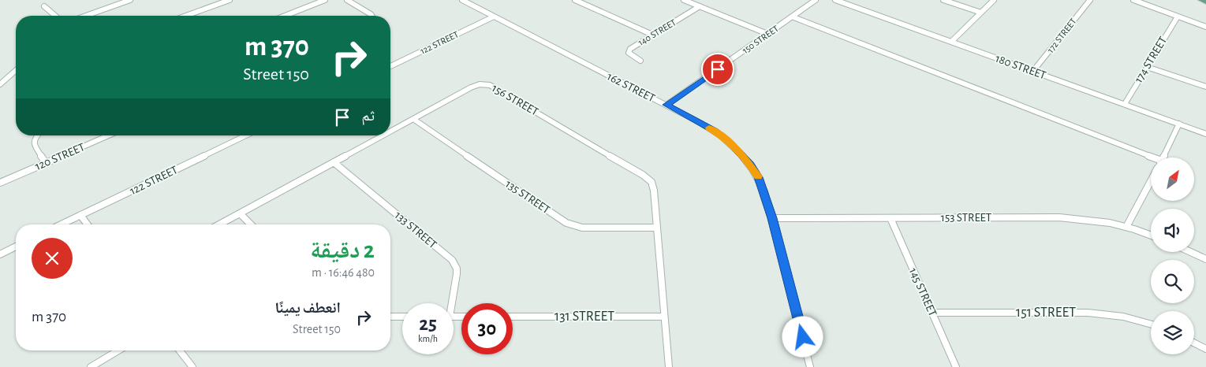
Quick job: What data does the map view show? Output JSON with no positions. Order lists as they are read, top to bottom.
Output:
{
  "streets": {
    "street": [
      "140 STREET",
      "172 STREET",
      "150 STREET",
      "122 STREET",
      "174 STREET",
      "180 STREET",
      "162 STREET",
      "156 STREET",
      "120 STREET",
      "135 STREET",
      "153 STREET",
      "133 STREET",
      "145 STREET",
      "151 STREET",
      "131 STREET"
    ]
  },
  "crossings": [
    ["172 STREET", "180 STREET"],
    ["150 STREET", "162 STREET"],
    ["122 STREET", "162 STREET"],
    ["174 STREET", "180 STREET"],
    ["162 STREET", "153 STREET"],
    ["156 STREET", "135 STREET"],
    ["156 STREET", "133 STREET"],
    ["156 STREET", "131 STREET"],
    ["153 STREET", "145 STREET"],
    ["145 STREET", "151 STREET"]
  ],
  "north": "top right",
  "page": {
    "turn": ["370 m", "150 Street"],
    "then": "ثم",
    "heading": ["2 دقيقة", "480 m · 16:46"],
    "list": [
      {
        "name": "انعطف يمينًا",
        "note": "150 Street",
        "value": "370 m"
      }
    ],
    "speed": "25 km/h",
    "limit": "30"
  }
}
